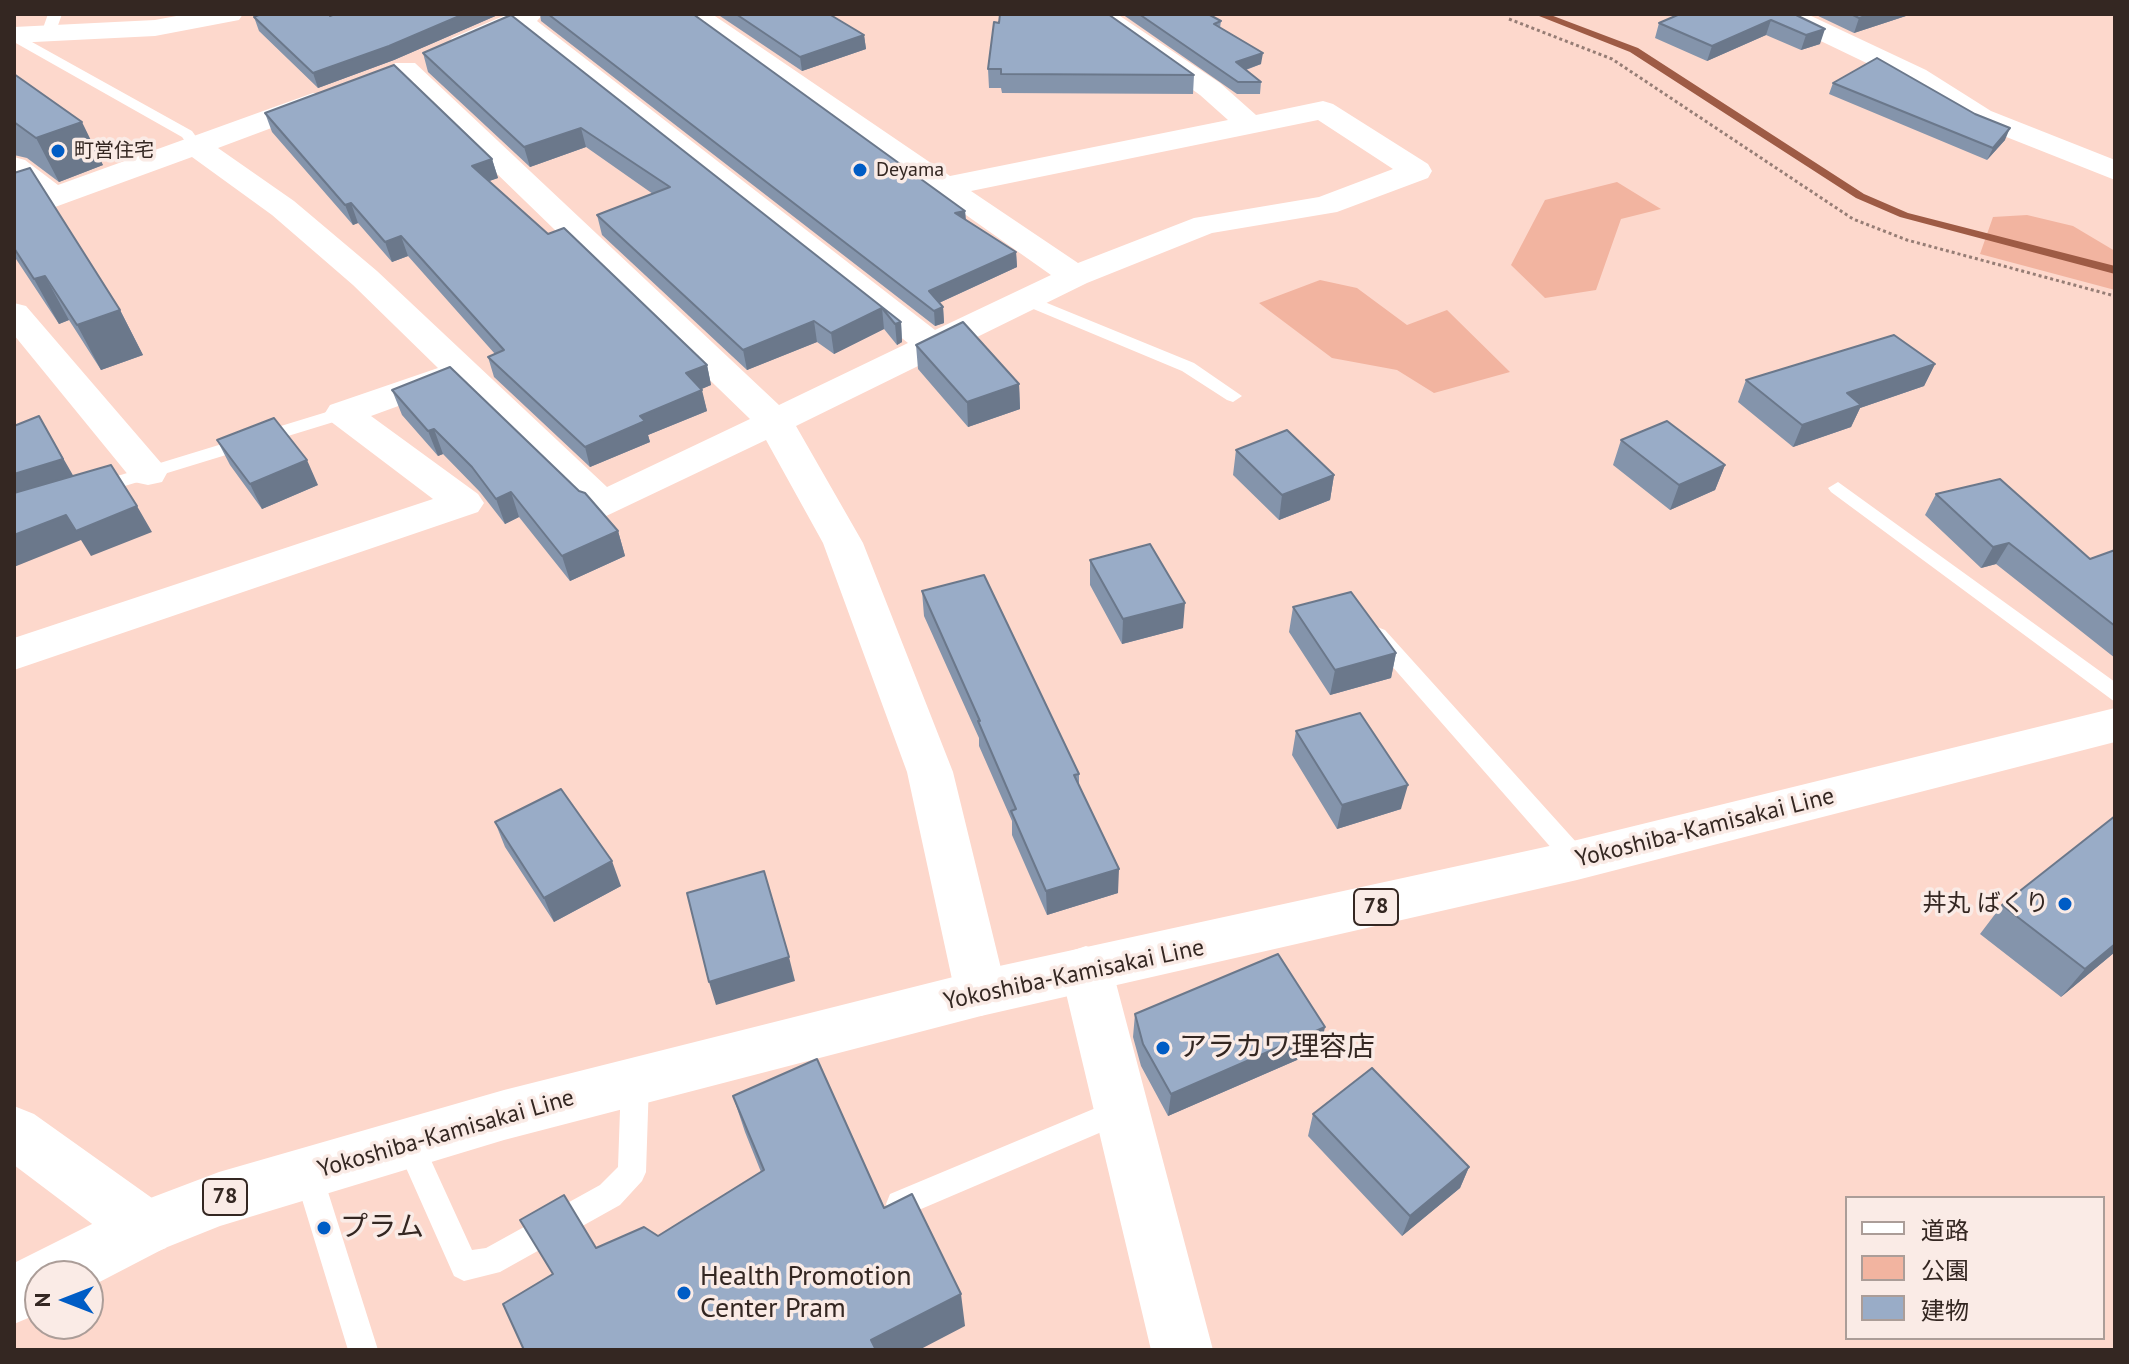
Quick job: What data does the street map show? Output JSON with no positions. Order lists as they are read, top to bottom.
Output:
{
  "streets": {
    "street": ["Yokoshiba-Kamisakai Line", "78"]
  },
  "places": [
    "町営住宅",
    "Deyama",
    "丼丸 ばくり",
    "アラカワ理容店",
    "プラム",
    "Health Promotion Center Pram"
  ],
  "legend": ["道路", "公園", "建物"],
  "north": "left"
}
